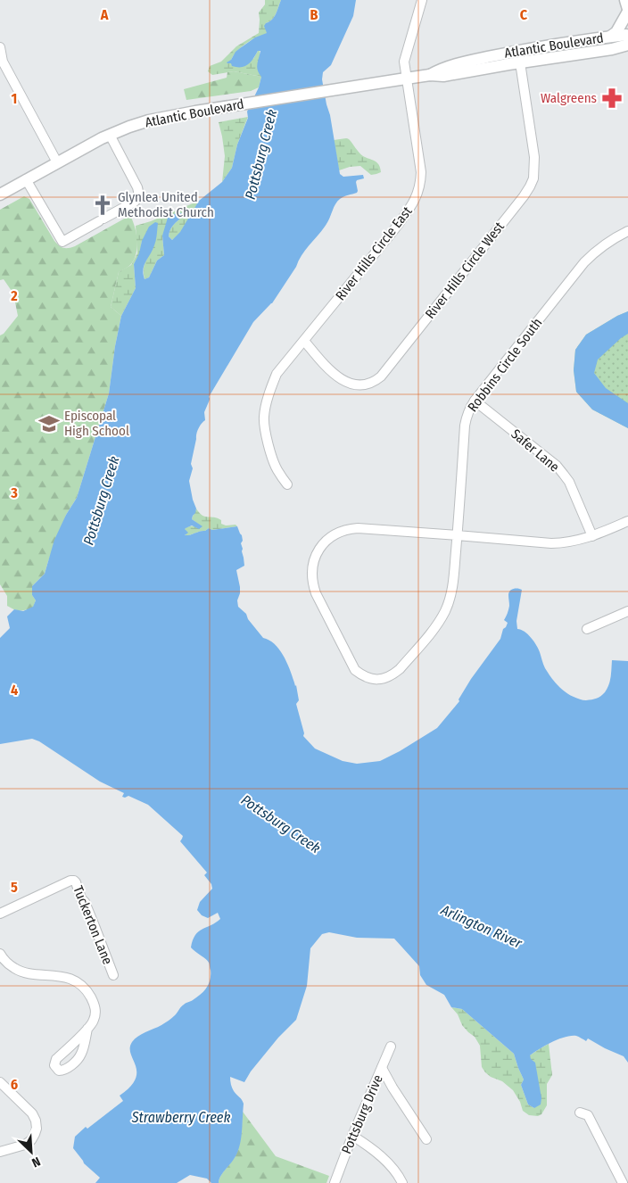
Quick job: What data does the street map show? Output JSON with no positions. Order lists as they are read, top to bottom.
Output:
{
  "streets": {
    "main road": ["Atlantic Boulevard"],
    "street": [
      "River Hills Circle East",
      "River Hills Circle West",
      "Robbins Circle South",
      "Safer Lane",
      "Tuckerton Lane",
      "Pottsburg Drive"
    ]
  },
  "crossings": [
    ["Atlantic Boulevard", "River Hills Circle East"],
    ["Atlantic Boulevard", "River Hills Circle West"],
    ["River Hills Circle East", "River Hills Circle West"],
    ["Robbins Circle South", "Safer Lane"]
  ],
  "water": ["Pottsburg Creek", "Arlington River", "Strawberry Creek"],
  "places": {
    "pharmacy": ["Walgreens"],
    "church": ["Glynlea United Methodist Church"],
    "school or university": ["Episcopal High School"]
  },
  "north": "bottom right",
  "grid": {
    "columns": ["A", "B", "C"],
    "rows": [
      "1",
      "2",
      "3",
      "4",
      "5",
      "6"
    ]
  }
}
